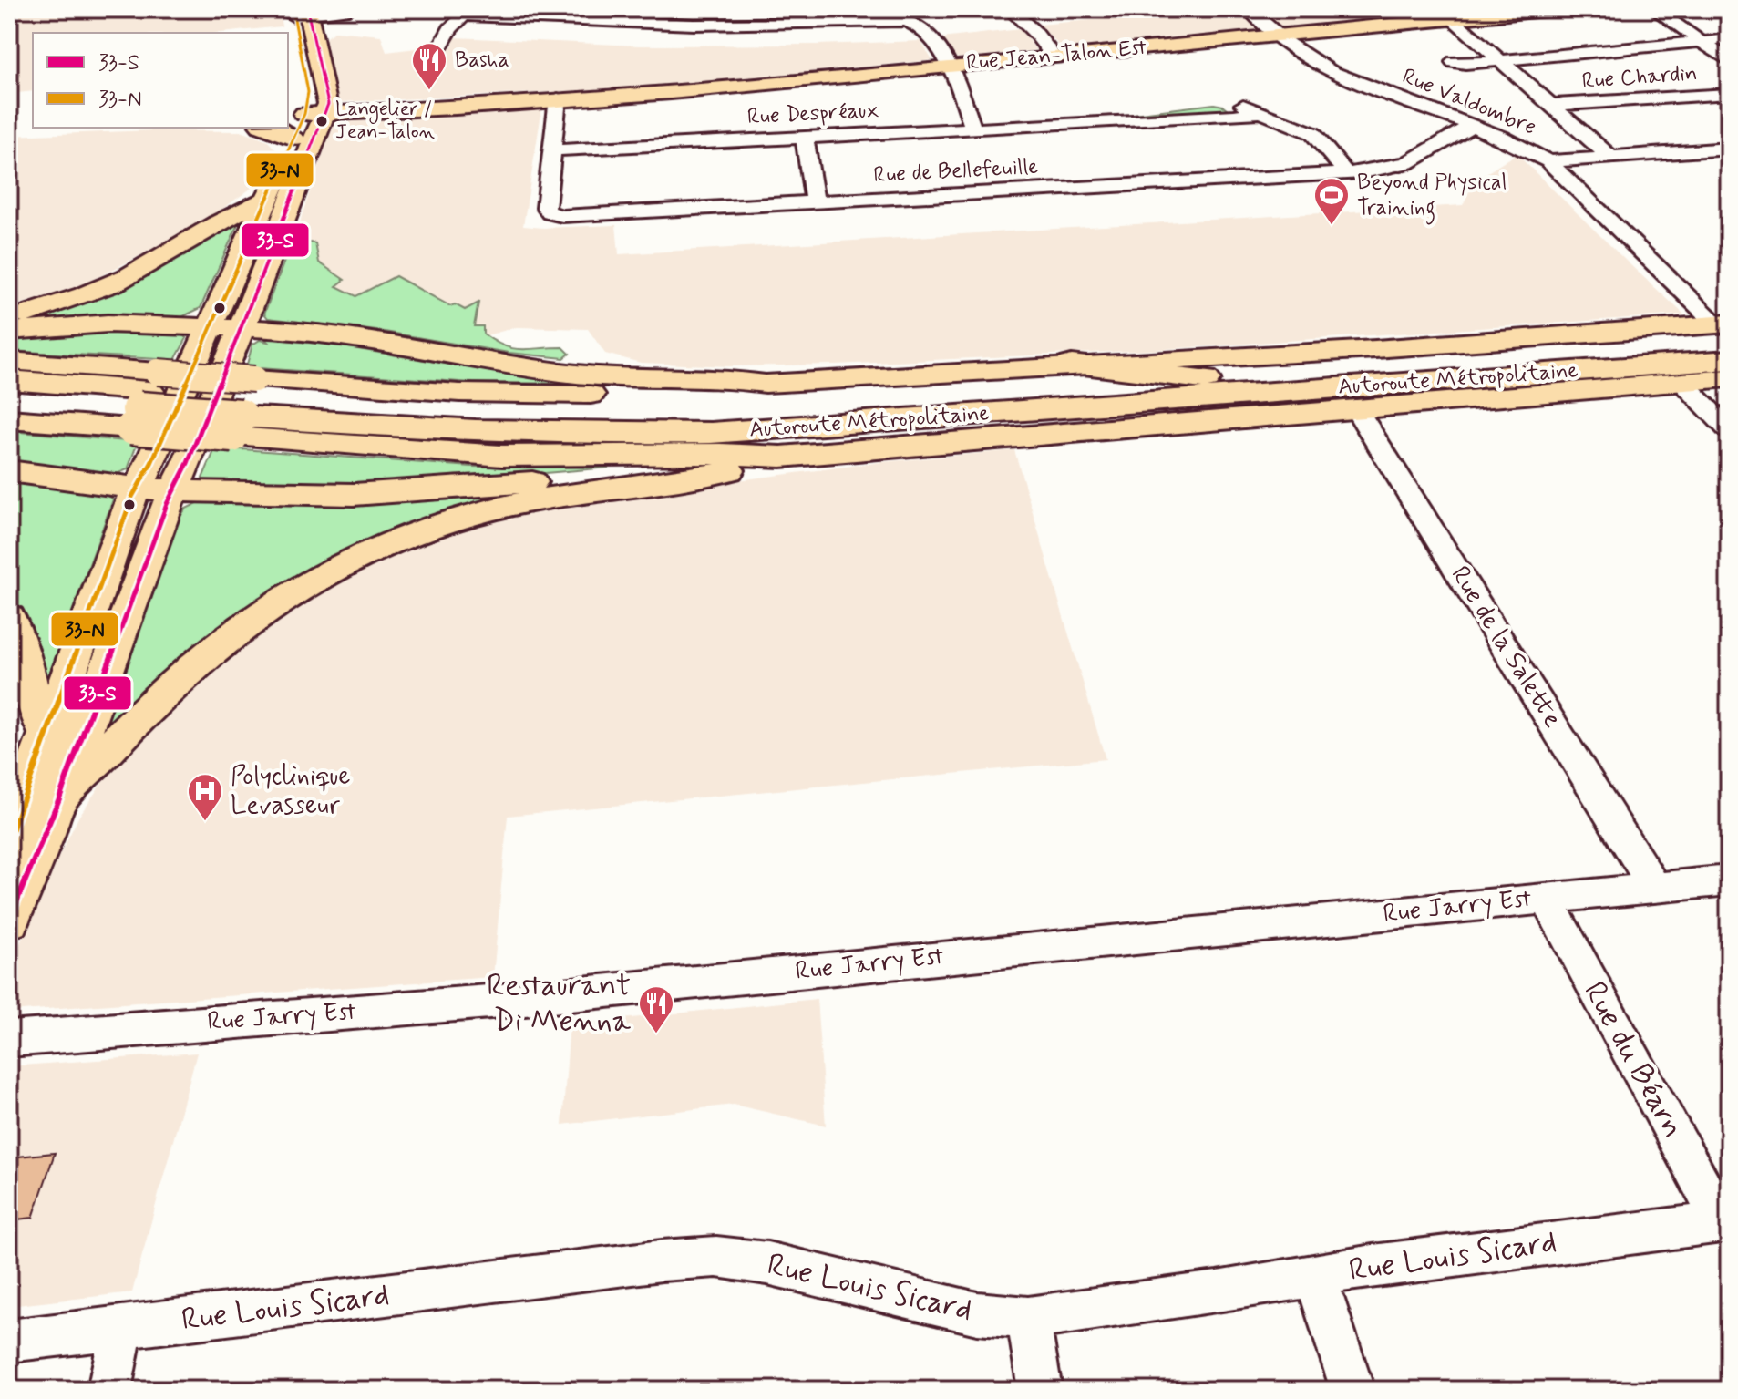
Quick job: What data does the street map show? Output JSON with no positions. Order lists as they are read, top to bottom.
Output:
{
  "streets": {
    "highway": ["Autoroute Métropolitaine"],
    "main road": ["Rue Jean-Talon Est"],
    "street": [
      "Rue Chardin",
      "Rue Valdombre",
      "Rue Despréaux",
      "Rue de Bellefeuille",
      "Rue de la Salette",
      "Rue Jarry Est",
      "Rue du Béarn",
      "Rue Louis Sicard"
    ]
  },
  "crossings": [
    ["Rue Jean-Talon Est", "Rue Valdombre"],
    ["Rue Jean-Talon Est", "Rue de Bellefeuille"],
    ["Rue Valdombre", "Rue de Bellefeuille"],
    ["Rue Valdombre", "Autoroute Métropolitaine"],
    ["Rue Despréaux", "Rue de Bellefeuille"],
    ["Rue de la Salette", "Rue Jarry Est"],
    ["Rue Jarry Est", "Rue du Béarn"],
    ["Rue du Béarn", "Rue Louis Sicard"]
  ],
  "places": {
    "restaurant": ["Basha", "Restaurant Di Menna"],
    "other": ["Langelier / Jean-Talon"],
    "sports": ["Beyond Physical Training"],
    "hospital": ["Polyclinique Levasseur"]
  },
  "lines": ["transit line 33-S", "transit line 33-N"],
  "legend": ["33-S", "33-N"]
}
